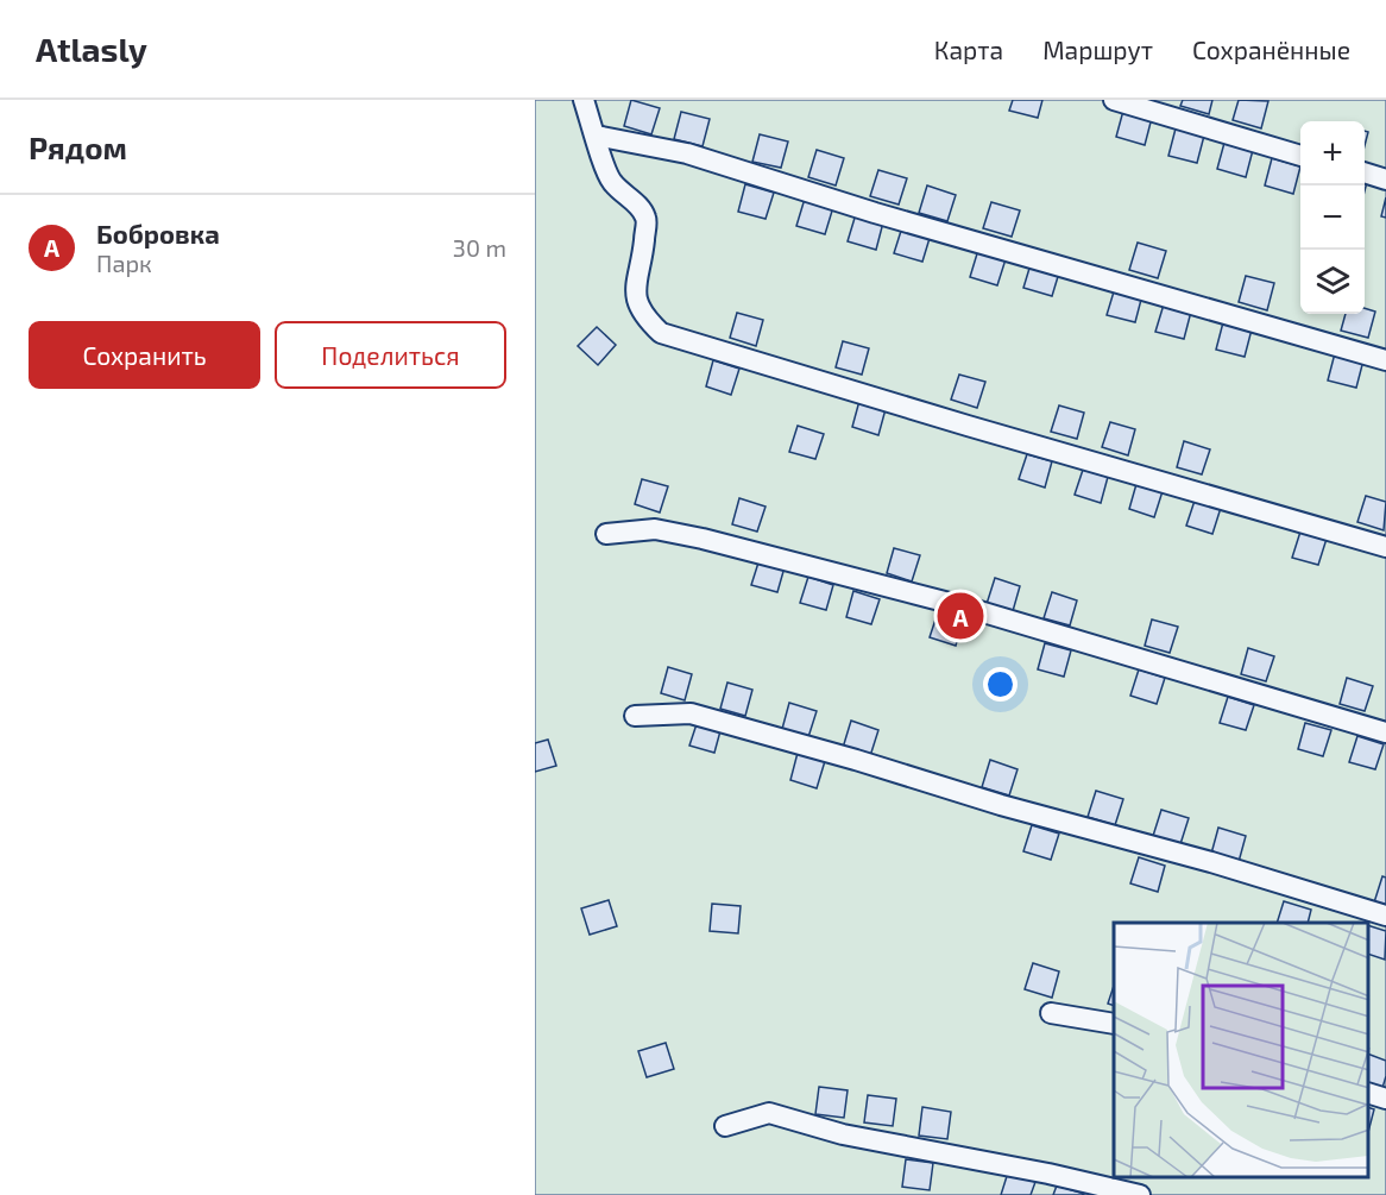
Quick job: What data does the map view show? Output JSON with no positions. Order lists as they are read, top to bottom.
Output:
{
  "page": {
    "header": "Atlasly",
    "nav": ["Карта", "Маршрут", "Сохранённые"],
    "heading": "Рядом",
    "map_buttons": ["+", "−"],
    "list": [
      {
        "mark": "A",
        "name": "Бобровка",
        "note": "Парк",
        "value": "30 m"
      }
    ],
    "buttons": ["Сохранить", "Поделиться"],
    "pins": "A"
  }
}
